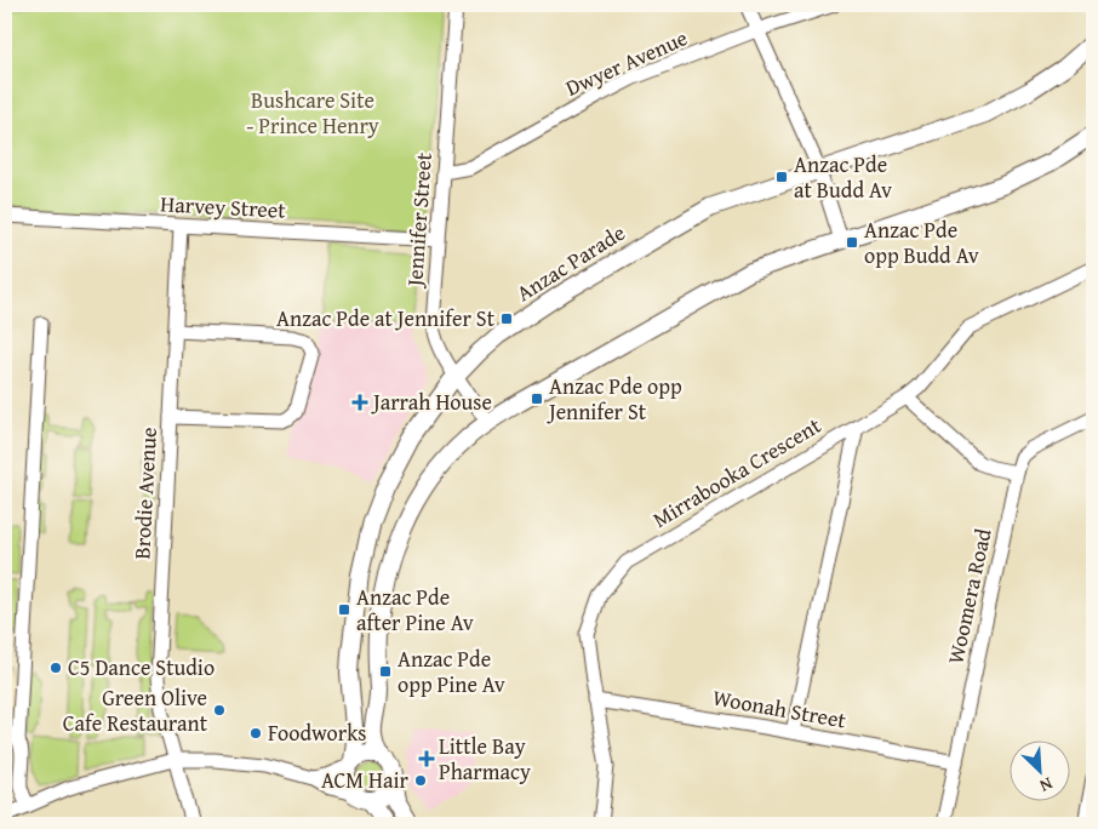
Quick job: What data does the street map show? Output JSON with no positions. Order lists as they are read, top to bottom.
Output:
{
  "streets": {
    "main road": ["Anzac Parade"],
    "street": [
      "Dwyer Avenue",
      "Harvey Street",
      "Jennifer Street",
      "Mirrabooka Crescent",
      "Brodie Avenue",
      "Woomera Road",
      "Woonah Street"
    ]
  },
  "crossings": [
    ["Dwyer Avenue", "Jennifer Street"],
    ["Harvey Street", "Jennifer Street"],
    ["Harvey Street", "Brodie Avenue"],
    ["Jennifer Street", "Anzac Parade"],
    ["Mirrabooka Crescent", "Woonah Street"],
    ["Woomera Road", "Woonah Street"]
  ],
  "parks": ["Bushcare Site - Prince Henry"],
  "places": {
    "transit": [
      "Anzac Pde at Budd Av",
      "Anzac Pde opp Budd Av",
      "Anzac Pde at Jennifer St",
      "Anzac Pde opp Jennifer St",
      "Anzac Pde after Pine Av",
      "Anzac Pde opp Pine Av"
    ],
    "health": ["Jarrah House", "Little Bay Pharmacy"],
    "other": [
      "C5 Dance Studio",
      "Green Olive Cafe Restaurant",
      "Foodworks",
      "ACM Hair"
    ]
  },
  "north": "bottom right"
}
